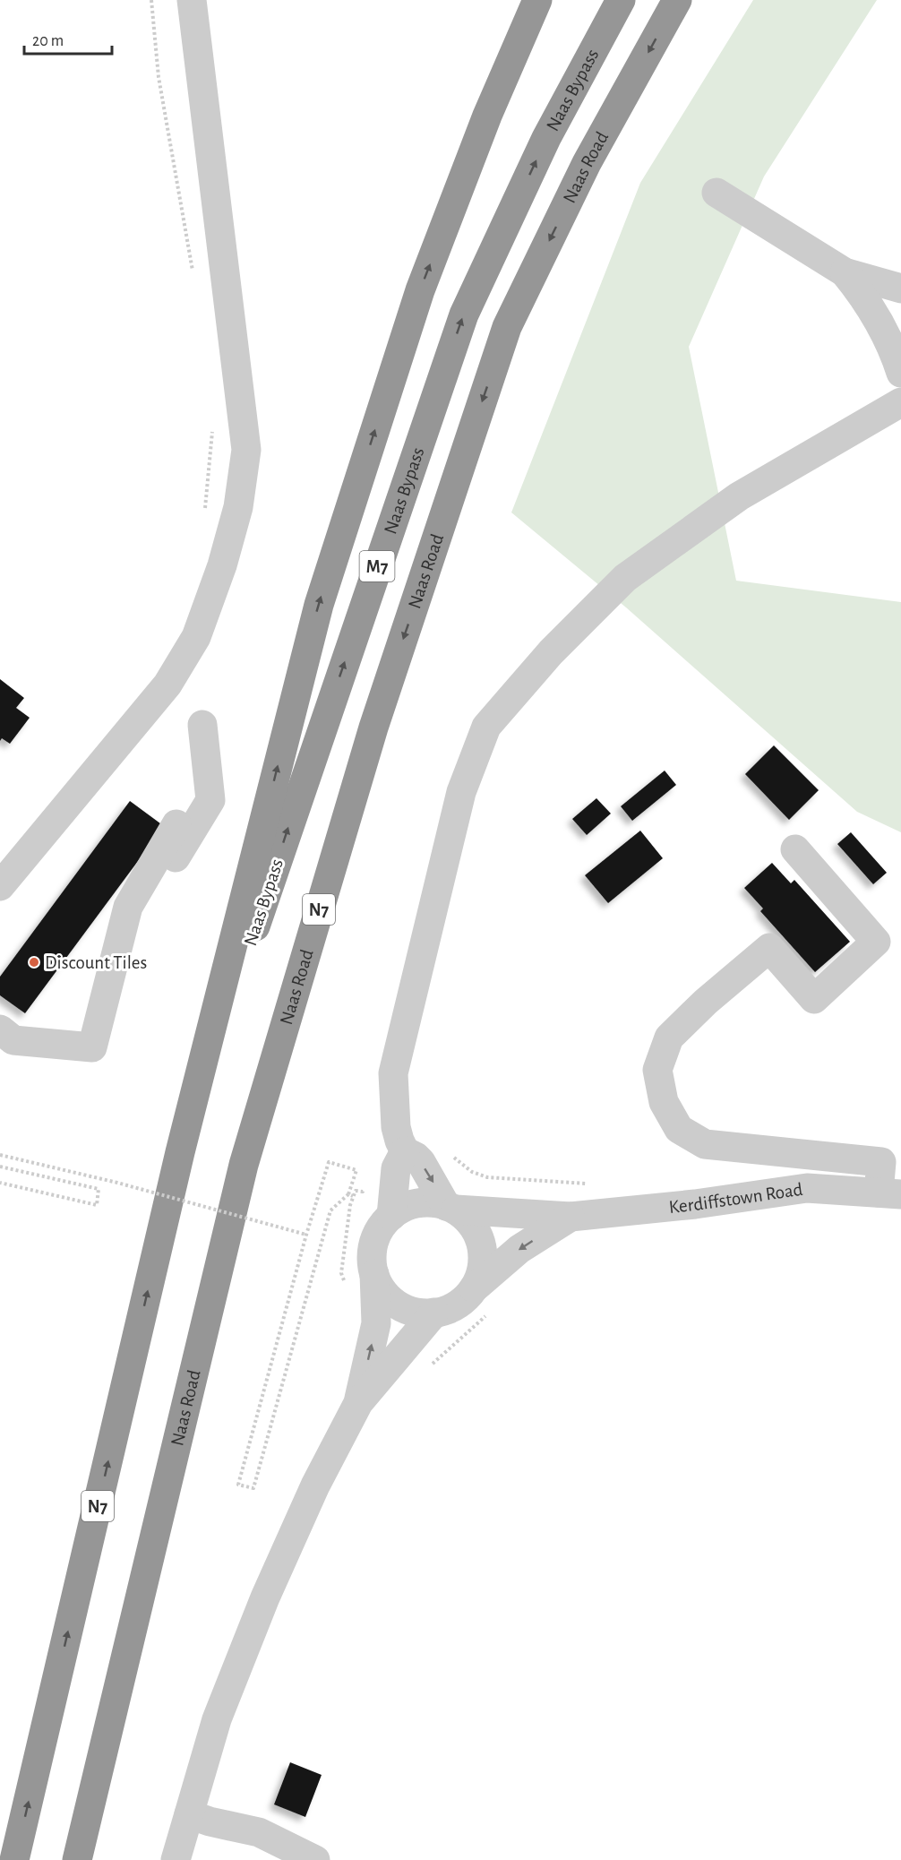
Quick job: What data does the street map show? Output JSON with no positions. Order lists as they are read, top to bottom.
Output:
{
  "streets": {
    "highway": [
      "Naas Bypass",
      "Naas Road",
      "M7",
      "N7"
    ],
    "street": ["Kerdiffstown Road"]
  },
  "crossings": [
    ["Naas Bypass", "N7"]
  ],
  "places": ["Discount Tiles"],
  "scale_bar": "20 m"
}
